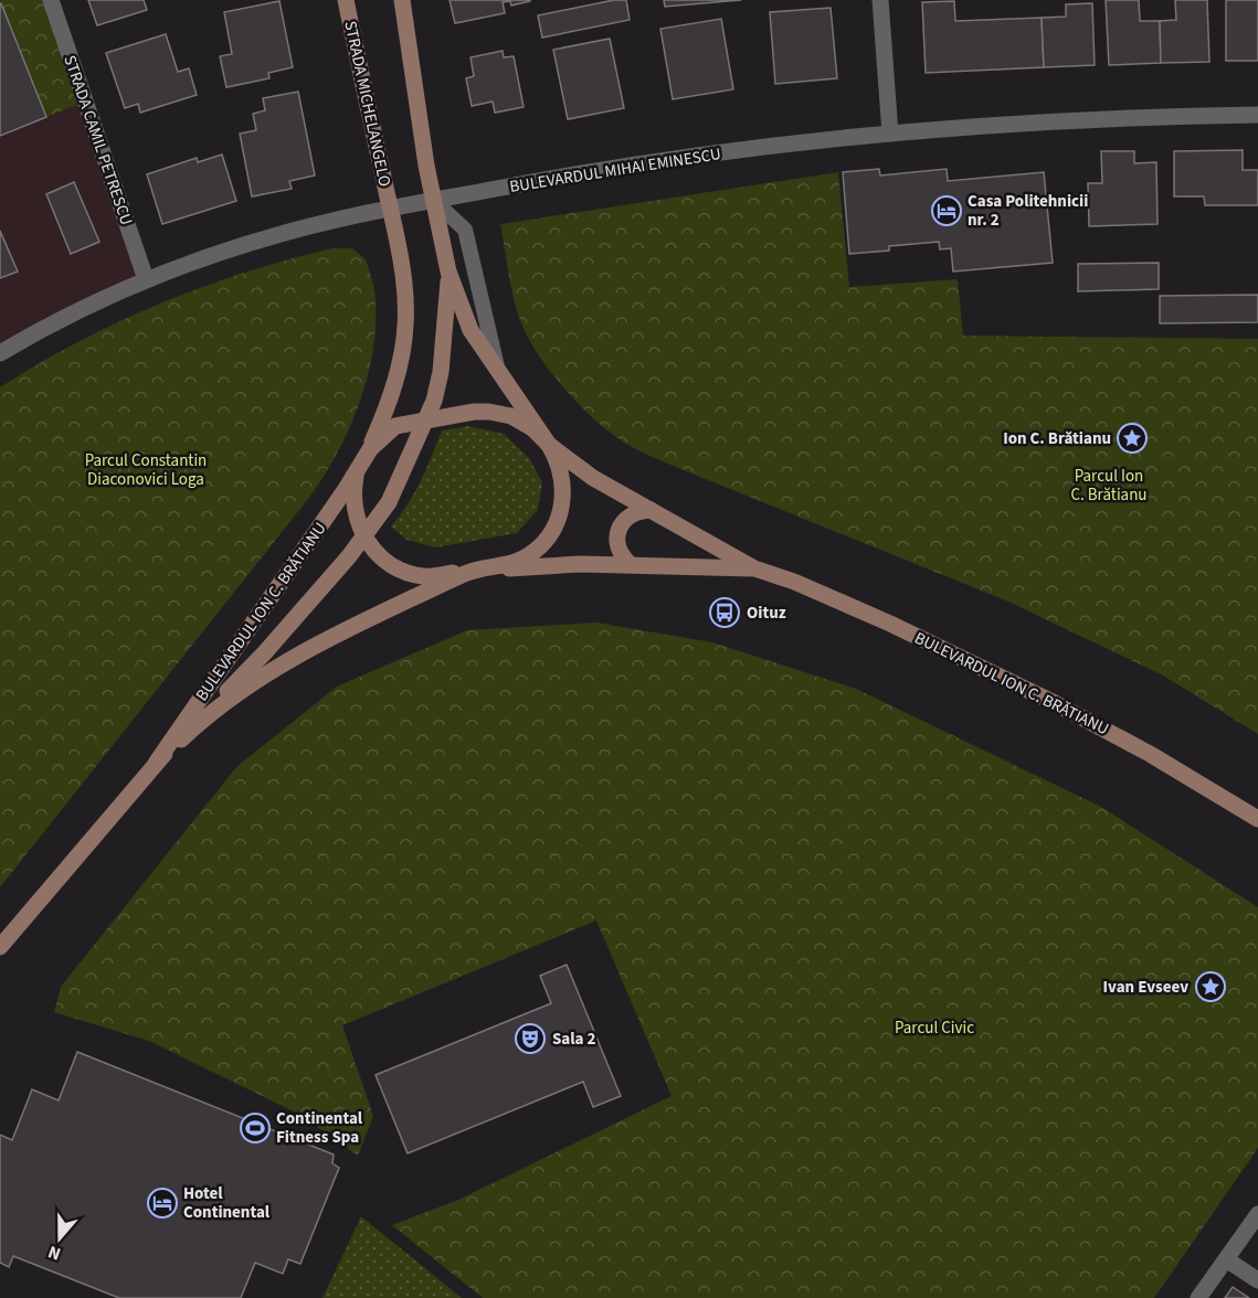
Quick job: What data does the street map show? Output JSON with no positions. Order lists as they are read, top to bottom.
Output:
{
  "streets": {
    "street": [
      "STRADA MICHELANGELO",
      "STRADA CAMIL PETRESCU",
      "BULEVARDUL MIHAI EMINESCU",
      "BULEVARDUL ION C. BRĂTIANU"
    ]
  },
  "crossings": [
    ["STRADA MICHELANGELO", "BULEVARDUL MIHAI EMINESCU"],
    ["STRADA MICHELANGELO", "BULEVARDUL ION C. BRĂTIANU"],
    ["STRADA CAMIL PETRESCU", "BULEVARDUL MIHAI EMINESCU"],
    ["BULEVARDUL MIHAI EMINESCU", "BULEVARDUL ION C. BRĂTIANU"]
  ],
  "parks": ["Parcul Constantin Diaconovici Loga", "Parcul Ion C. Brătianu", "Parcul Civic"],
  "places": {
    "hotel": ["Casa Politehnicii nr. 2", "Hotel Continental"],
    "place": ["Ion C. Brătianu", "Ivan Evseev"],
    "bus stop": ["Oituz"],
    "theatre": ["Sala 2"],
    "sports": ["Continental Fitness Spa"]
  },
  "north": "bottom"
}
